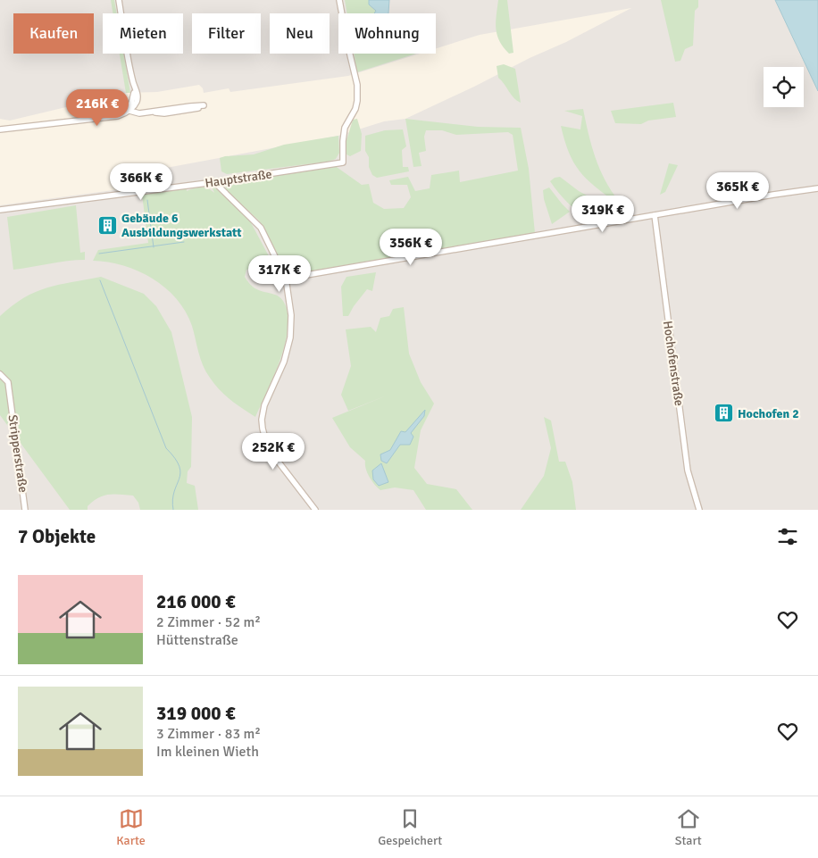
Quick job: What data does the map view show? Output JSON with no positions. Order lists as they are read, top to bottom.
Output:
{
  "streets": {
    "street": ["Hauptstraße", "Hochofenstraße", "Stripperstraße"]
  },
  "places": {
    "building": ["Gebäude 6 Ausbildungswerkstatt", "Hochofen 2"]
  },
  "page": {
    "chip": [
      "Kaufen",
      "Mieten",
      "Filter",
      "Neu",
      "Wohnung"
    ],
    "price": [
      "216K €",
      "366K €",
      "365K €",
      "319K €",
      "356K €",
      "317K €",
      "252K €"
    ],
    "heading": "7 Objekte",
    "list": [
      {
        "name": "216 000 €",
        "note": "2 Zimmer · 52 m² · Hüttenstraße"
      },
      {
        "name": "319 000 €",
        "note": "3 Zimmer · 83 m² · Im kleinen Wieth"
      }
    ],
    "tabs": ["Karte", "Gespeichert", "Start"]
  }
}
